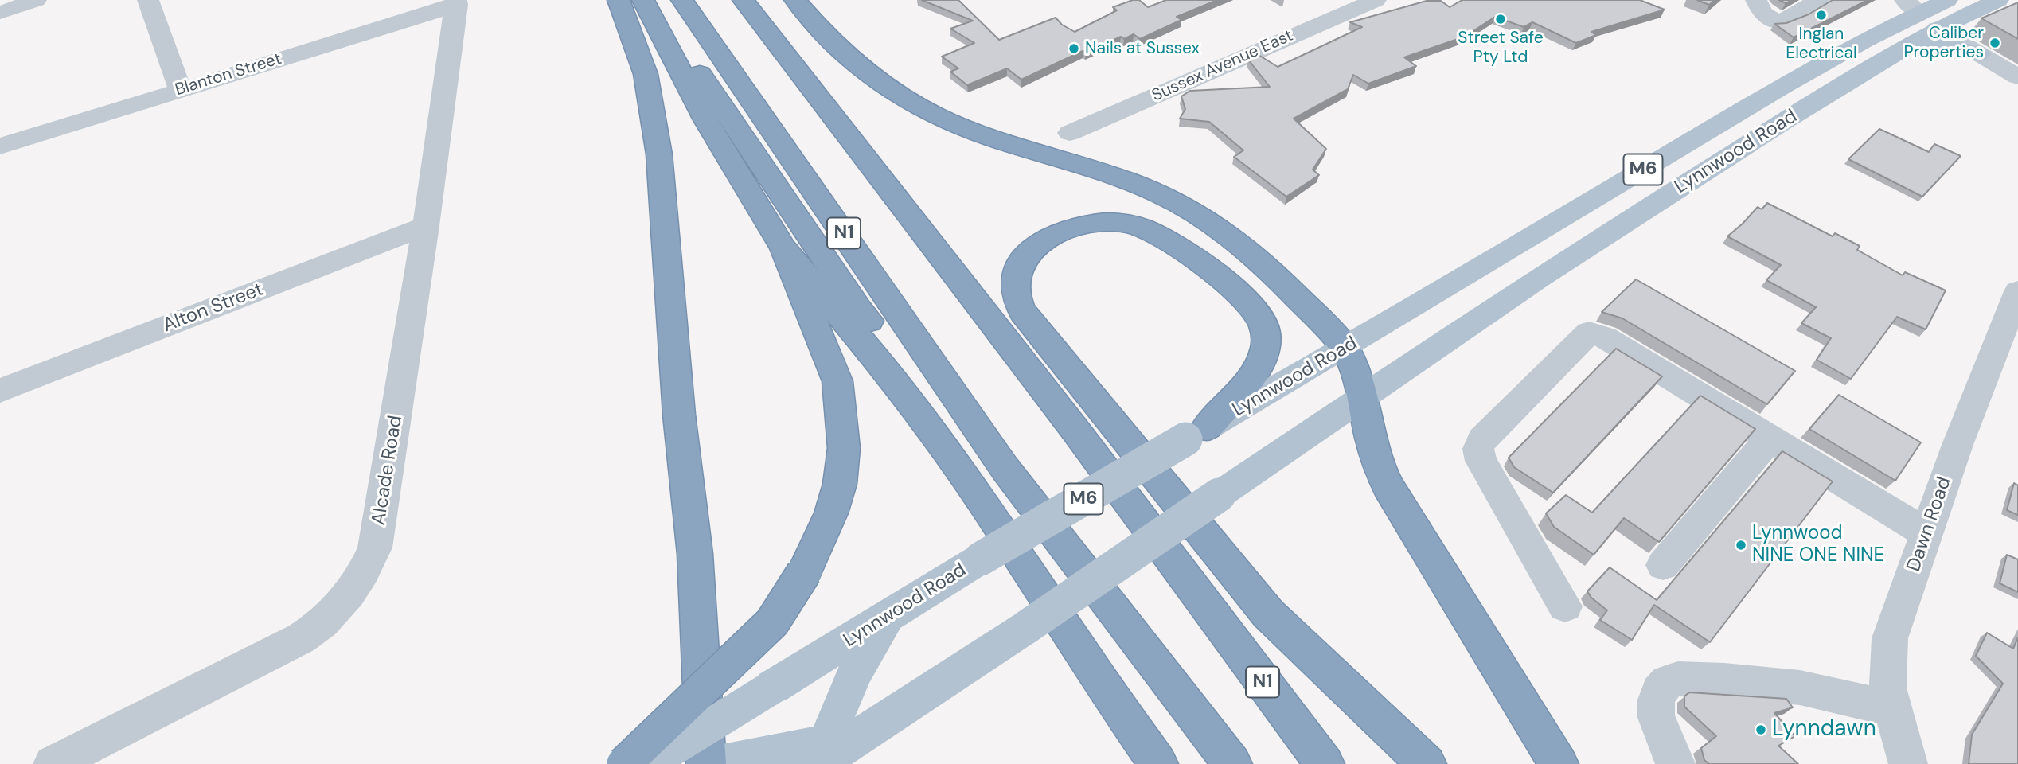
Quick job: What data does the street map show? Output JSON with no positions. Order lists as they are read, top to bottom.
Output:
{
  "streets": {
    "highway": ["N1"],
    "main road": ["Lynnwood Road", "M6"],
    "street": [
      "Sussex Avenue East",
      "Blanton Street",
      "Alton Street",
      "Alcade Road",
      "Dawn Road"
    ]
  },
  "crossings": [
    ["Blanton Street", "Alcade Road"],
    ["Alton Street", "Alcade Road"]
  ],
  "places": [
    "Inglan Electrical",
    "Street Safe Pty Ltd",
    "Caliber Properties",
    "Nails at Sussex",
    "Lynnwood NINE ONE NINE",
    "Lynndawn"
  ]
}
